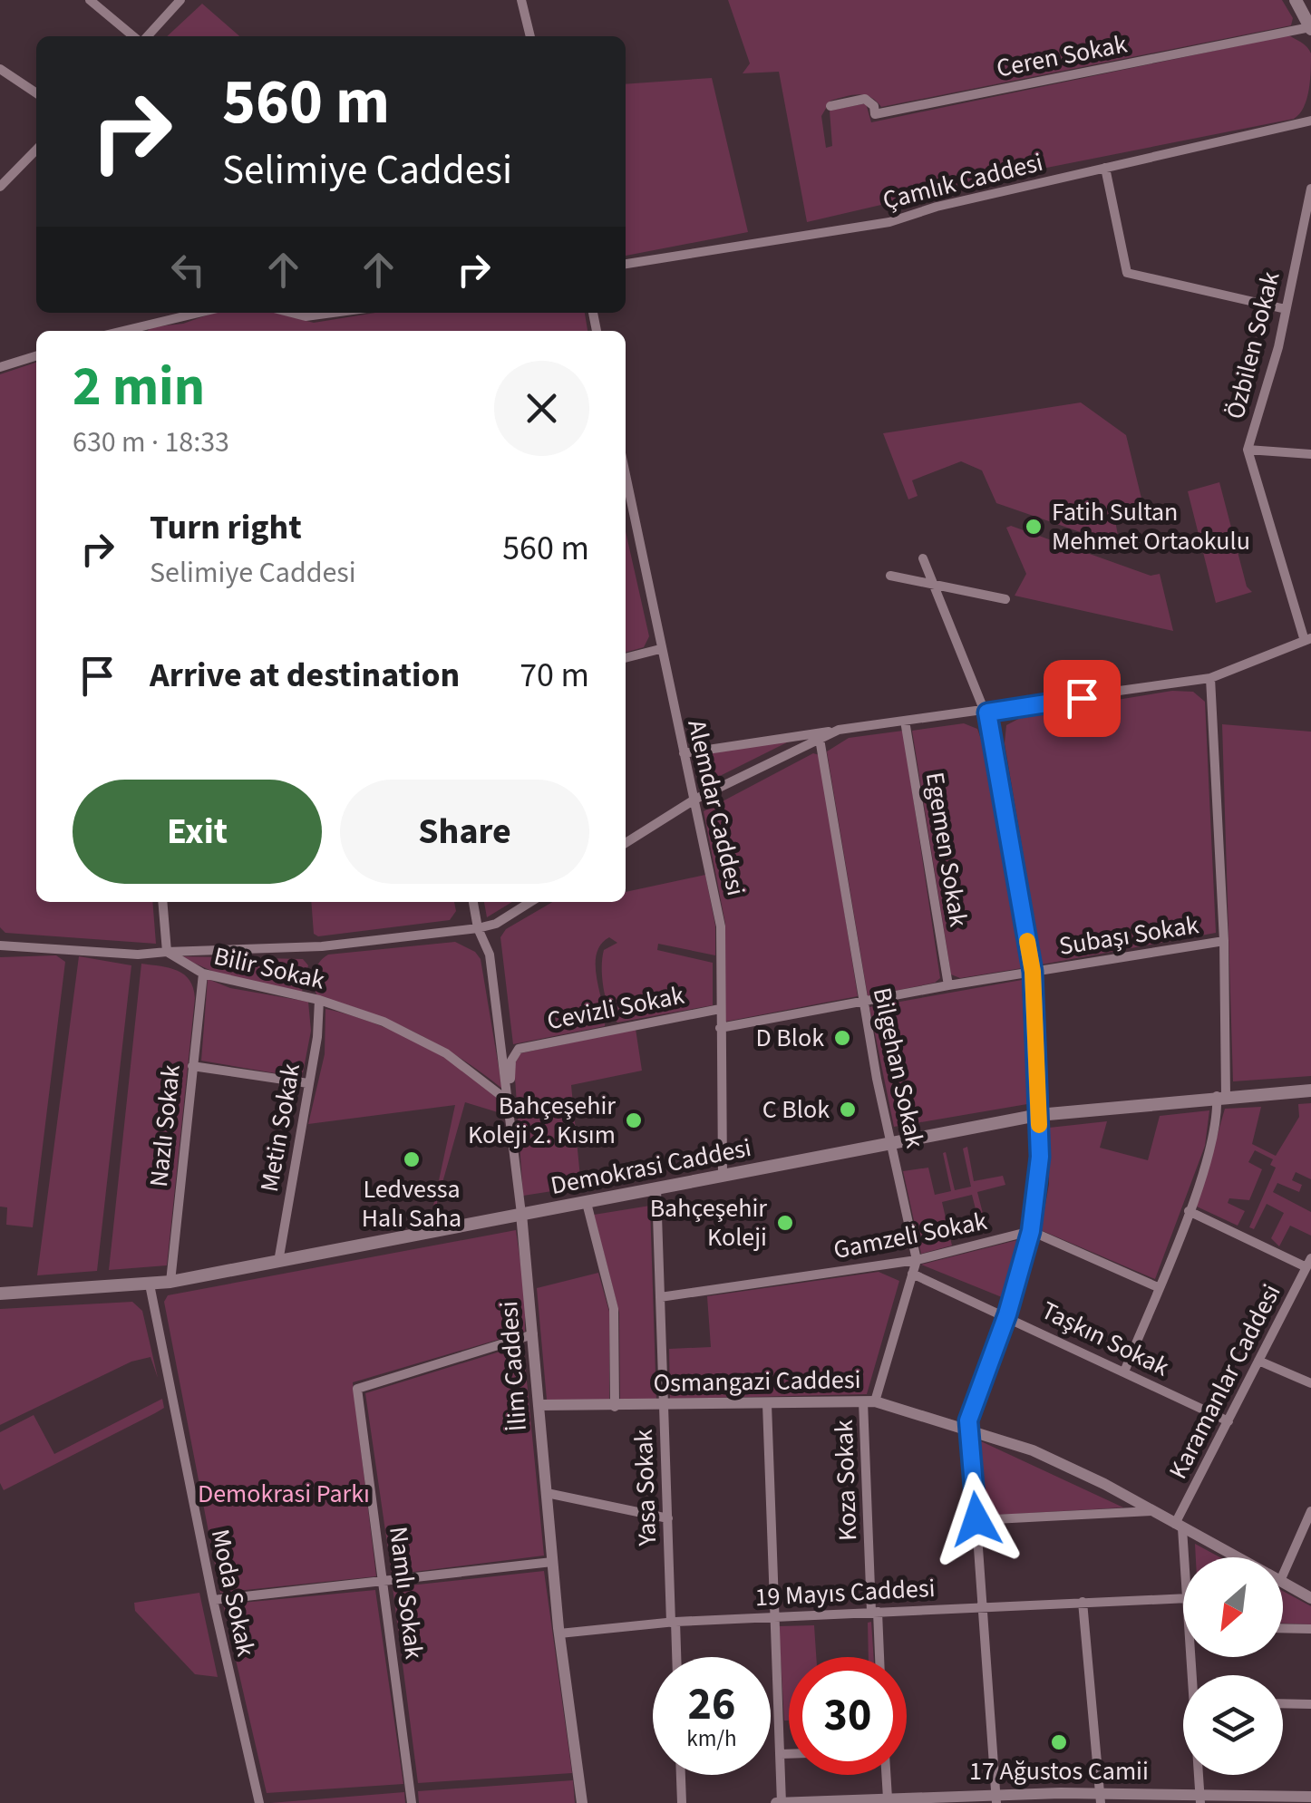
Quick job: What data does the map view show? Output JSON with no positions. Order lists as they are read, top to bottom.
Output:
{
  "streets": {
    "main road": ["Demokrasi Caddesi"],
    "street": [
      "Ceren Sokak",
      "Çamlık Caddesi",
      "Özbilen Sokak",
      "Alemdar Caddesi",
      "Egemen Sokak",
      "Subaşı Sokak",
      "Bilir Sokak",
      "Cevizli Sokak",
      "Bilgehan Sokak",
      "Nazlı Sokak",
      "Metin Sokak",
      "Gamzeli Sokak",
      "Taşkın Sokak",
      "İlim Caddesi",
      "Osmangazi Caddesi",
      "Karamanlar Caddesi",
      "Koza Sokak",
      "Yasa Sokak",
      "Moda Sokak",
      "Namlı Sokak",
      "19 Mayıs Caddesi"
    ]
  },
  "crossings": [
    ["Alemdar Caddesi", "Subaşı Sokak"],
    ["Alemdar Caddesi", "Cevizli Sokak"],
    ["Alemdar Caddesi", "Demokrasi Caddesi"],
    ["Egemen Sokak", "Subaşı Sokak"],
    ["Subaşı Sokak", "Bilgehan Sokak"],
    ["Bilir Sokak", "Cevizli Sokak"],
    ["Bilir Sokak", "Nazlı Sokak"],
    ["Bilir Sokak", "Metin Sokak"],
    ["Bilir Sokak", "İlim Caddesi"],
    ["Cevizli Sokak", "İlim Caddesi"],
    ["Bilgehan Sokak", "Demokrasi Caddesi"],
    ["Bilgehan Sokak", "Gamzeli Sokak"],
    ["Nazlı Sokak", "Demokrasi Caddesi"],
    ["Metin Sokak", "Demokrasi Caddesi"],
    ["Demokrasi Caddesi", "İlim Caddesi"],
    ["Demokrasi Caddesi", "Yasa Sokak"],
    ["Demokrasi Caddesi", "Moda Sokak"],
    ["Gamzeli Sokak", "Yasa Sokak"],
    ["Taşkın Sokak", "Karamanlar Caddesi"],
    ["İlim Caddesi", "Osmangazi Caddesi"],
    ["İlim Caddesi", "Namlı Sokak"],
    ["İlim Caddesi", "19 Mayıs Caddesi"],
    ["Osmangazi Caddesi", "Karamanlar Caddesi"],
    ["Osmangazi Caddesi", "Koza Sokak"],
    ["Osmangazi Caddesi", "Yasa Sokak"],
    ["Koza Sokak", "19 Mayıs Caddesi"],
    ["Yasa Sokak", "19 Mayıs Caddesi"]
  ],
  "parks": ["Demokrasi Parkı"],
  "places": [
    "Fatih Sultan Mehmet Ortaokulu",
    "D Blok",
    "C Blok",
    "Bahçeşehir Koleji 2. Kısım",
    "Ledvessa Halı Saha",
    "Bahçeşehir Koleji",
    "17 Ağustos Camii"
  ],
  "north": "bottom left",
  "page": {
    "turn": ["560 m", "Selimiye Caddesi"],
    "heading": ["2 min", "630 m · 18:33"],
    "list": [
      {
        "name": "Turn right",
        "note": "Selimiye Caddesi",
        "value": "560 m"
      },
      {
        "name": "Arrive at destination",
        "value": "70 m"
      }
    ],
    "buttons": ["Exit", "Share"],
    "speed": "26 km/h",
    "limit": "30"
  }
}
